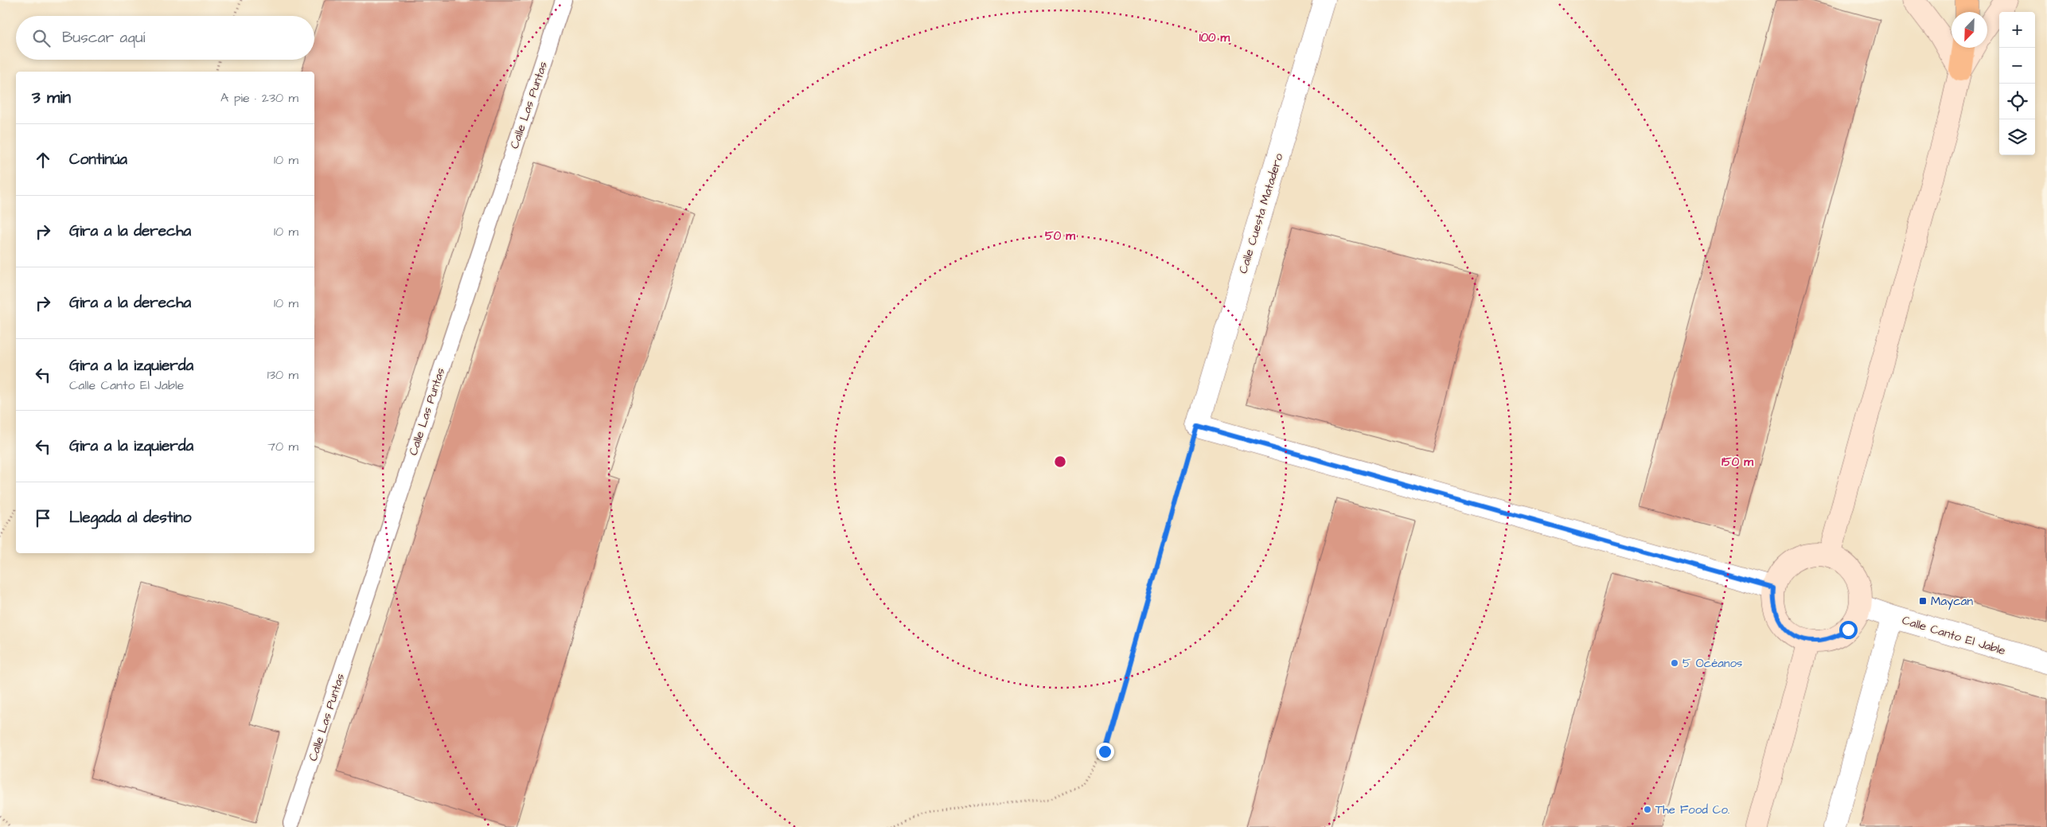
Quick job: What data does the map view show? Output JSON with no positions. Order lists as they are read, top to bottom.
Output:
{
  "streets": {
    "street": ["Calle Cuesta Matadero", "Calle Canto El Jable"],
    "lane": ["Calle Las Puntas"]
  },
  "places": {
    "transit": ["Maycan"],
    "other": ["5 Océanos", "The Food Co."]
  },
  "north": "bottom left",
  "page": {
    "map_buttons": ["+", "−"],
    "search": "Buscar aquí",
    "heading": ["3 min", "A pie · 230 m"],
    "list": [
      ["Continúa", "10 m"],
      ["Gira a la derecha", "10 m"],
      ["Gira a la derecha", "10 m"],
      ["Gira a la izquierda", "Calle Canto El Jable", "130 m"],
      ["Gira a la izquierda", "70 m"],
      "Llegada al destino"
    ]
  },
  "rings": ["100 m", "50 m", "150 m"]
}
